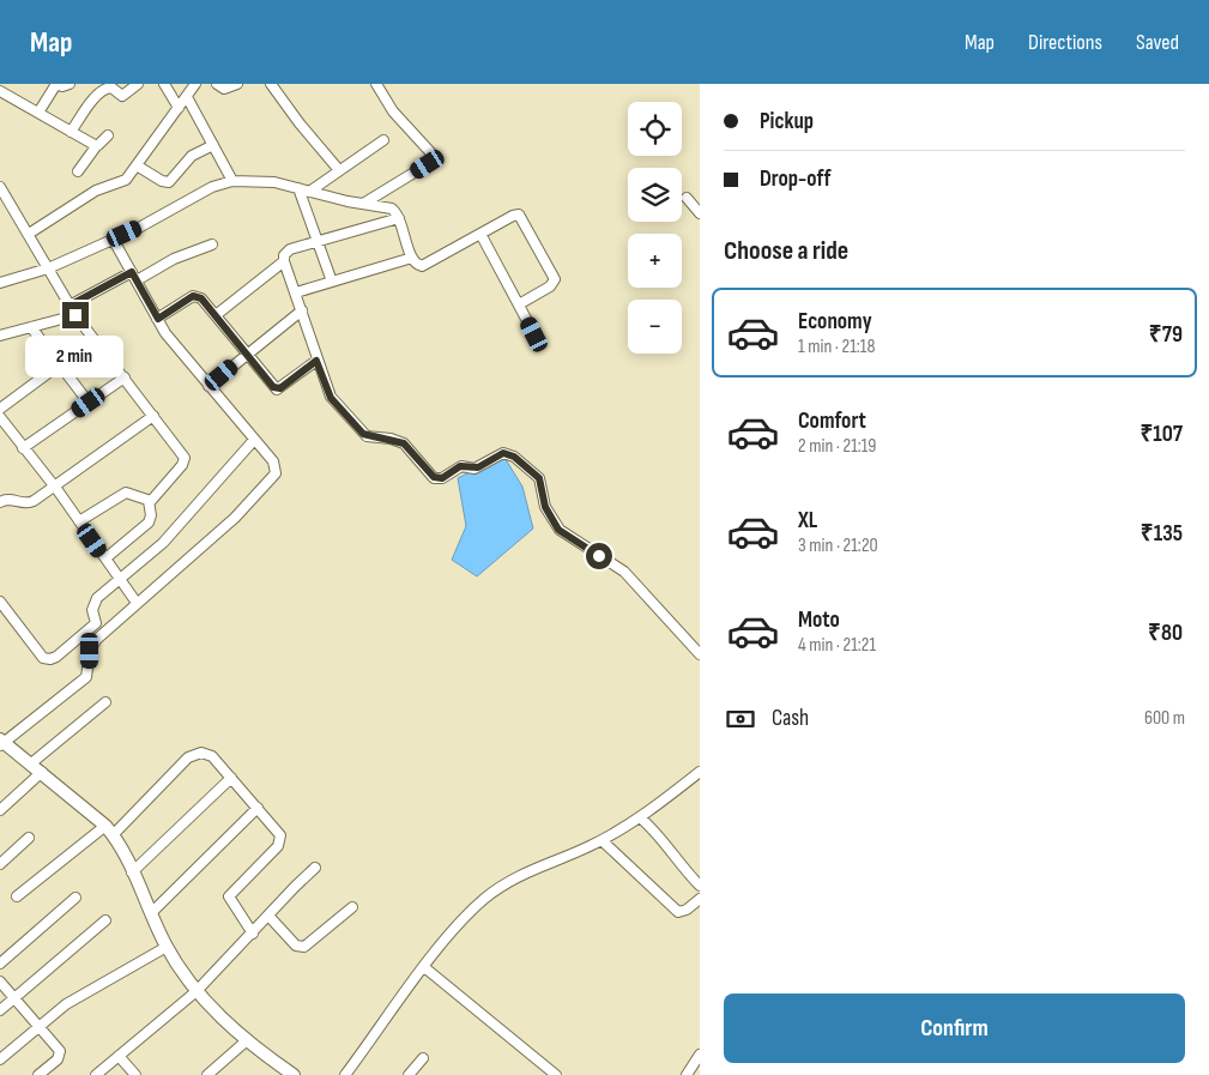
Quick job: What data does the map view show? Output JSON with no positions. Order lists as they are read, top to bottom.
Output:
{
  "page": {
    "header": "Map",
    "nav": ["Map", "Directions", "Saved"],
    "banner": ["Pickup", "Drop-off"],
    "map_buttons": ["+", "−"],
    "heading": "Choose a ride",
    "list": [
      {
        "name": "Economy",
        "note": "1 min · 21:18",
        "value": "₹79"
      },
      {
        "name": "Comfort",
        "note": "2 min · 21:19",
        "value": "₹107"
      },
      {
        "name": "XL",
        "note": "3 min · 21:20",
        "value": "₹135"
      },
      {
        "name": "Moto",
        "note": "4 min · 21:21",
        "value": "₹80"
      }
    ],
    "bubble": "2 min",
    "pay": ["Cash", "600 m"],
    "buttons": "Confirm"
  }
}
